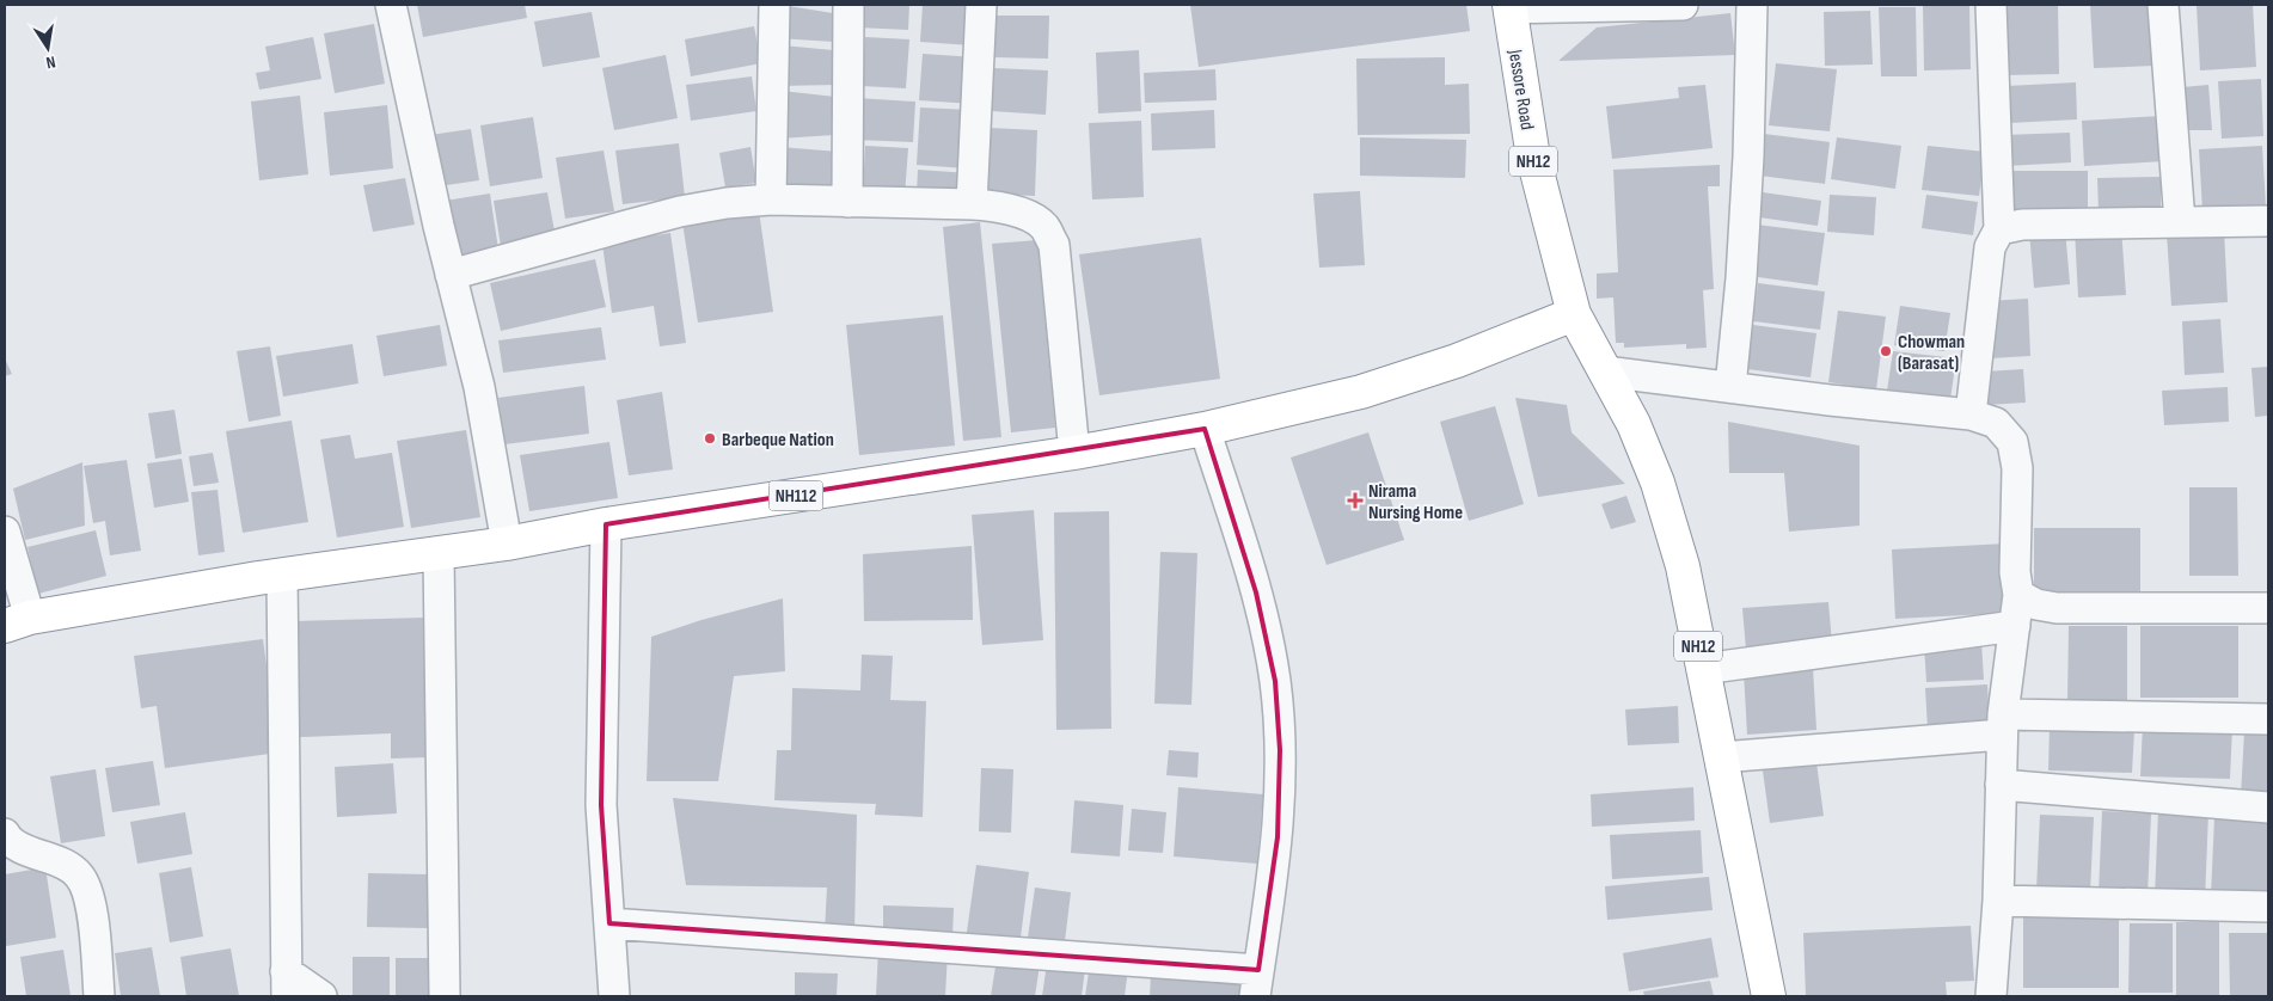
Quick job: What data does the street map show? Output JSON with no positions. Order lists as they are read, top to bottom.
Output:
{
  "streets": {
    "highway": ["Jessore Road", "NH12", "NH112"]
  },
  "crossings": [
    ["Jessore Road", "NH12"],
    ["Jessore Road", "NH112"],
    ["NH12", "NH112"]
  ],
  "places": {
    "other": ["Chowman (Barasat)", "Barbeque Nation"],
    "health": ["Nirama Nursing Home"]
  },
  "north": "bottom"
}
